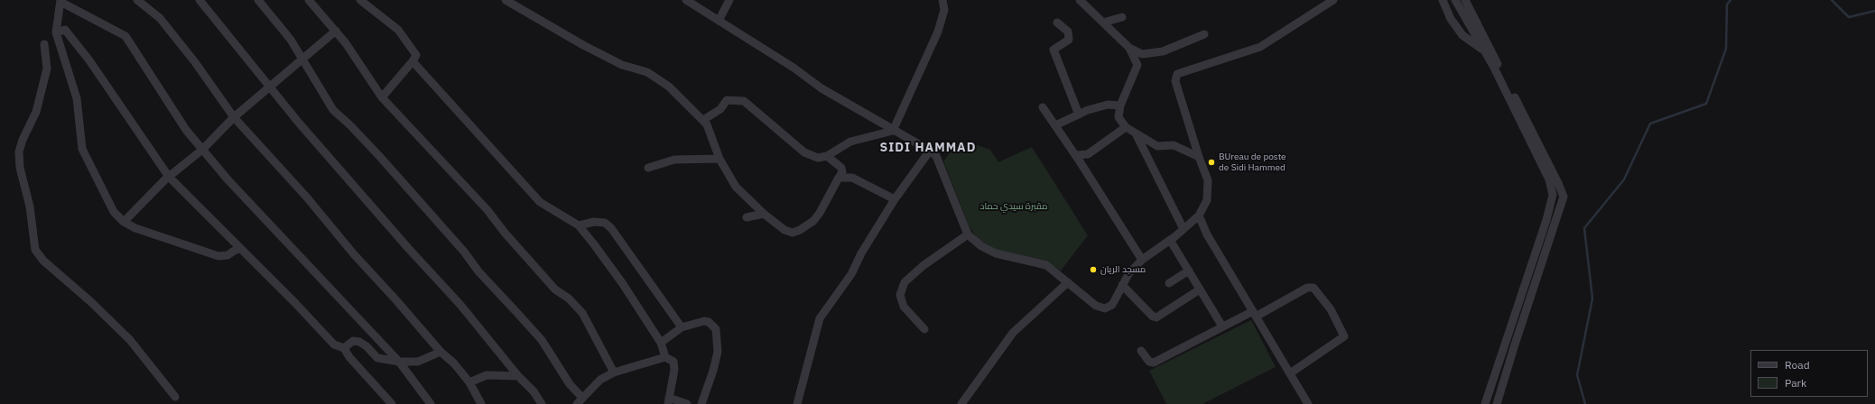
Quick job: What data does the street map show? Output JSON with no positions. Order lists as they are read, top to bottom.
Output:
{
  "districts": ["SIDI HAMMAD"],
  "parks": ["مقبرة سيدي حماد"],
  "places": ["BUreau de poste de Sidi Hammed", "مسجد الريان"],
  "legend": ["Road", "Park"]
}
